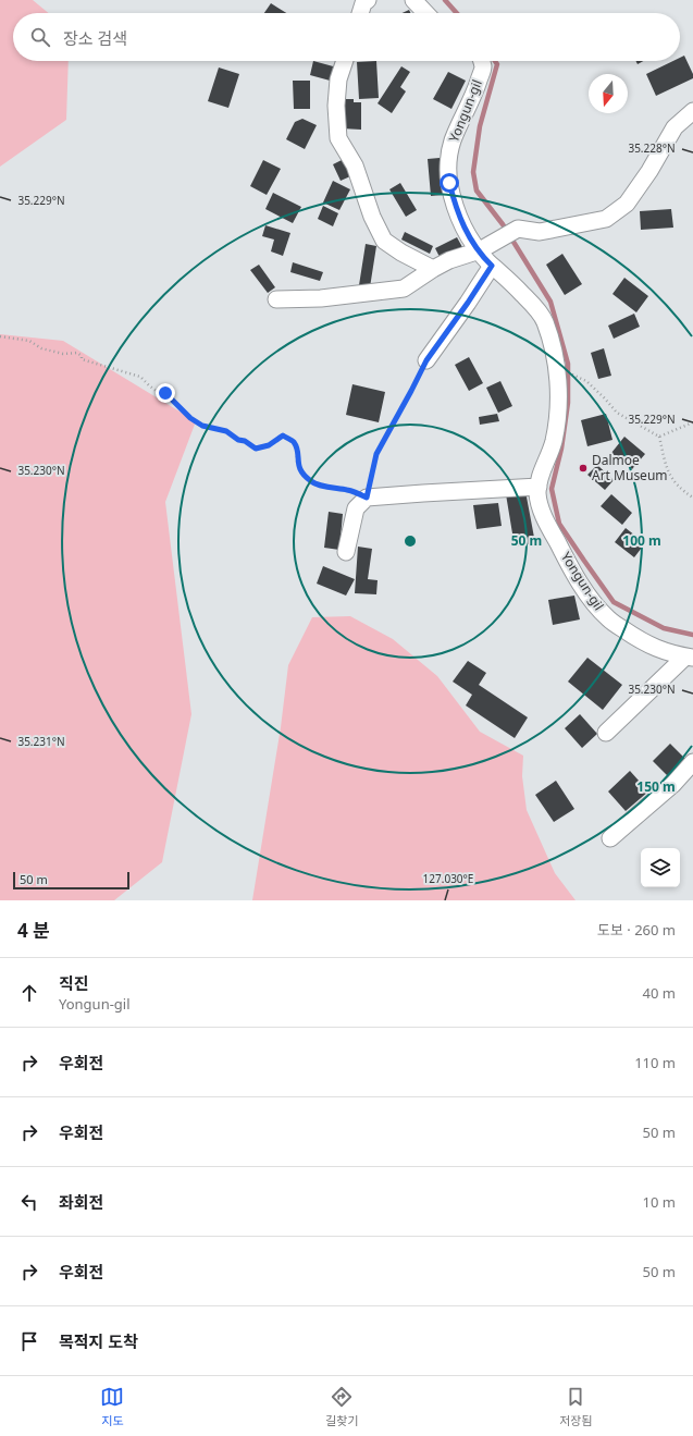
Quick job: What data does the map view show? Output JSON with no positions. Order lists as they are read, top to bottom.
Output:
{
  "streets": {
    "street": ["Yongun-gil"]
  },
  "places": ["Dalmoe Art Museum"],
  "scale_bar": "50 m",
  "north": "bottom",
  "page": {
    "search": "장소 검색",
    "scale": "50 m",
    "heading": ["4 분", "도보 · 260 m"],
    "list": [
      ["직진", "Yongun-gil", "40 m"],
      ["우회전", "110 m"],
      ["우회전", "50 m"],
      ["좌회전", "10 m"],
      ["우회전", "50 m"],
      "목적지 도착"
    ],
    "nav": ["지도", "길찾기", "저장됨"]
  },
  "coordinates": [
    "35.228°N",
    "35.229°N",
    "35.230°N",
    "35.231°N",
    "127.030°E"
  ],
  "rings": ["50 m", "100 m", "150 m"]
}
